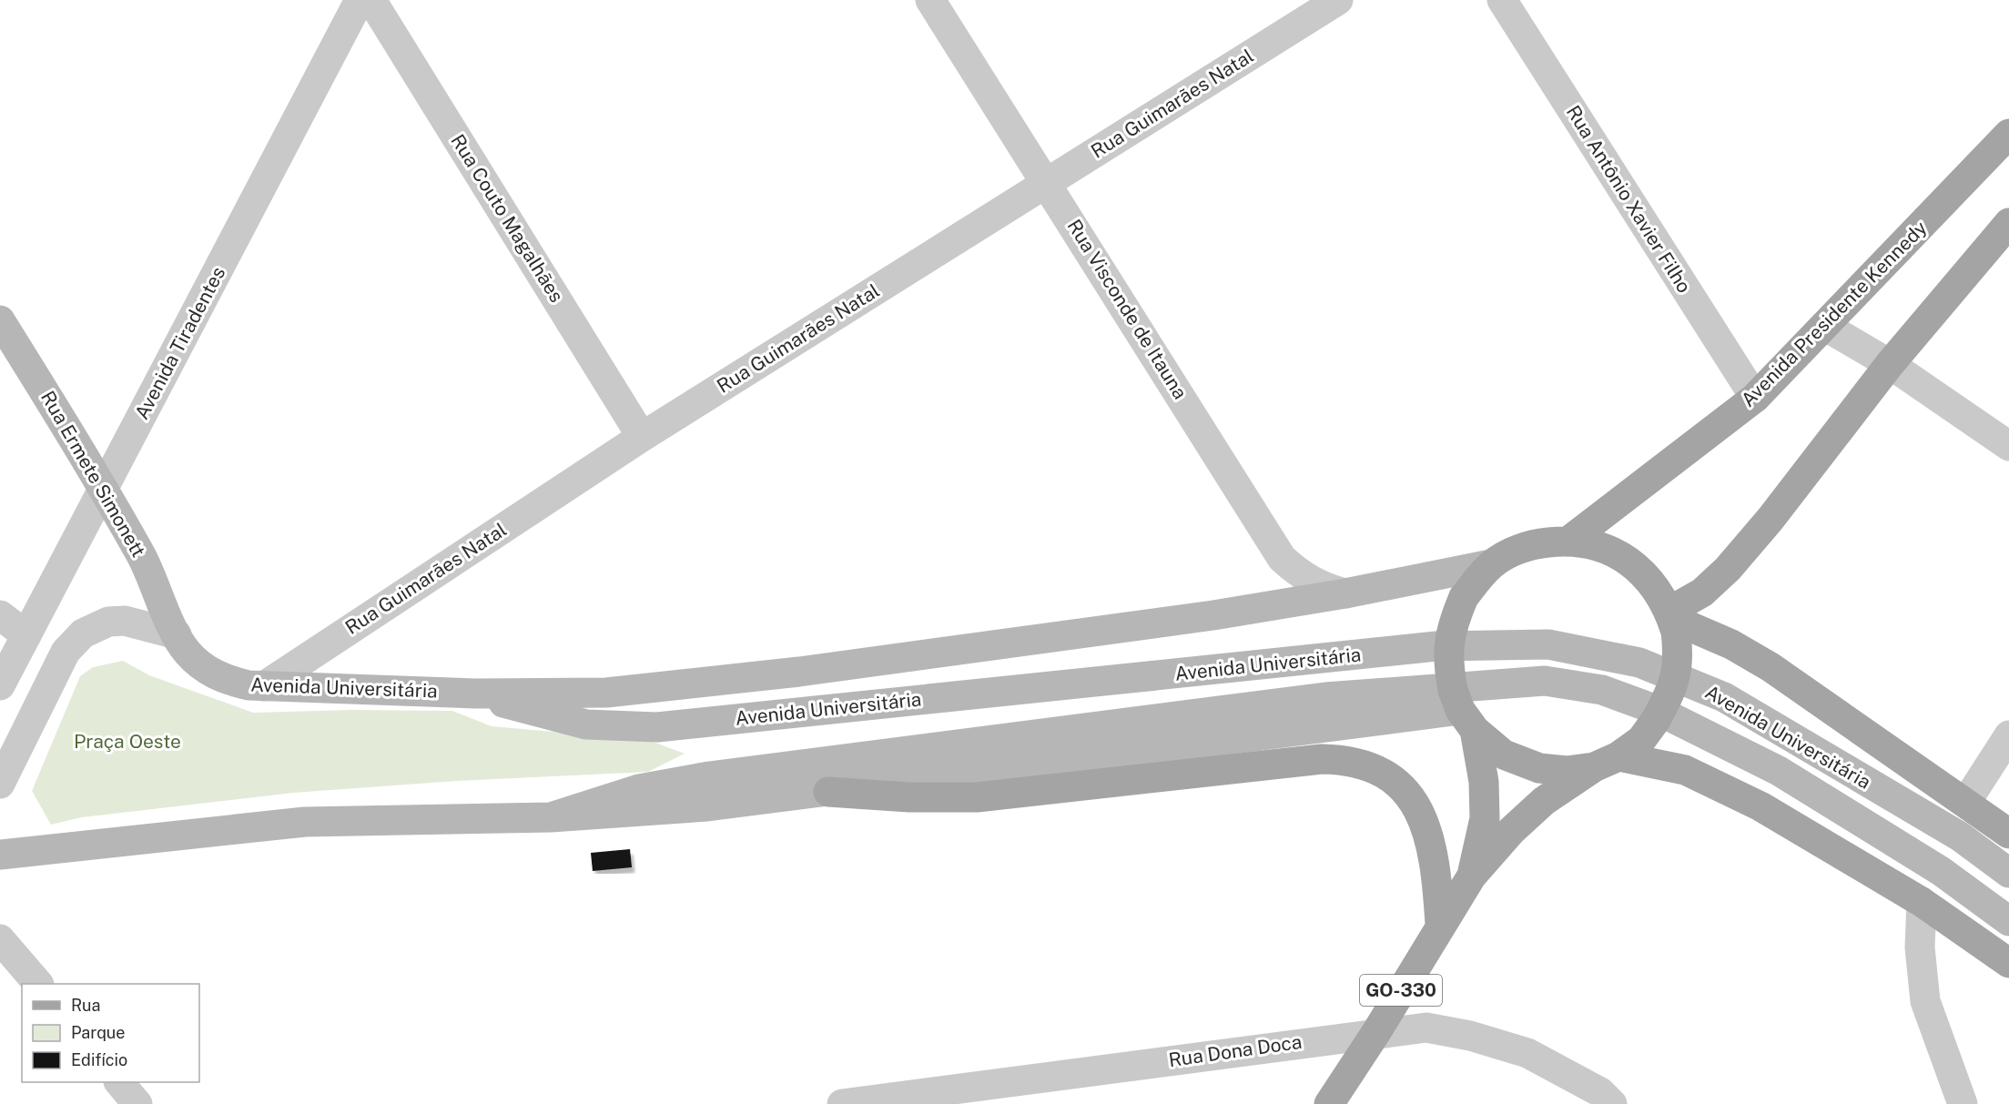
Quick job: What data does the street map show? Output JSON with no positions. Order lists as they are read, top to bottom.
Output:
{
  "streets": {
    "main road": [
      "Avenida Presidente Kennedy",
      "Rua Ermete Simonett",
      "Avenida Universitária",
      "GO-330"
    ],
    "street": [
      "Rua Guimarães Natal",
      "Rua Antônio Xavier Filho",
      "Rua Couto Magalhães",
      "Rua Visconde de Itauna",
      "Avenida Tiradentes",
      "Rua Dona Doca"
    ]
  },
  "crossings": [
    ["Rua Guimarães Natal", "Rua Couto Magalhães"],
    ["Rua Guimarães Natal", "Rua Visconde de Itauna"],
    ["Rua Guimarães Natal", "Avenida Universitária"],
    ["Rua Antônio Xavier Filho", "Avenida Presidente Kennedy"],
    ["Rua Visconde de Itauna", "Avenida Universitária"],
    ["Avenida Tiradentes", "Rua Ermete Simonett"],
    ["Rua Ermete Simonett", "Avenida Universitária"],
    ["GO-330", "Rua Dona Doca"]
  ],
  "parks": ["Praça Oeste"],
  "legend": ["Rua", "Parque", "Edifício"]
}
